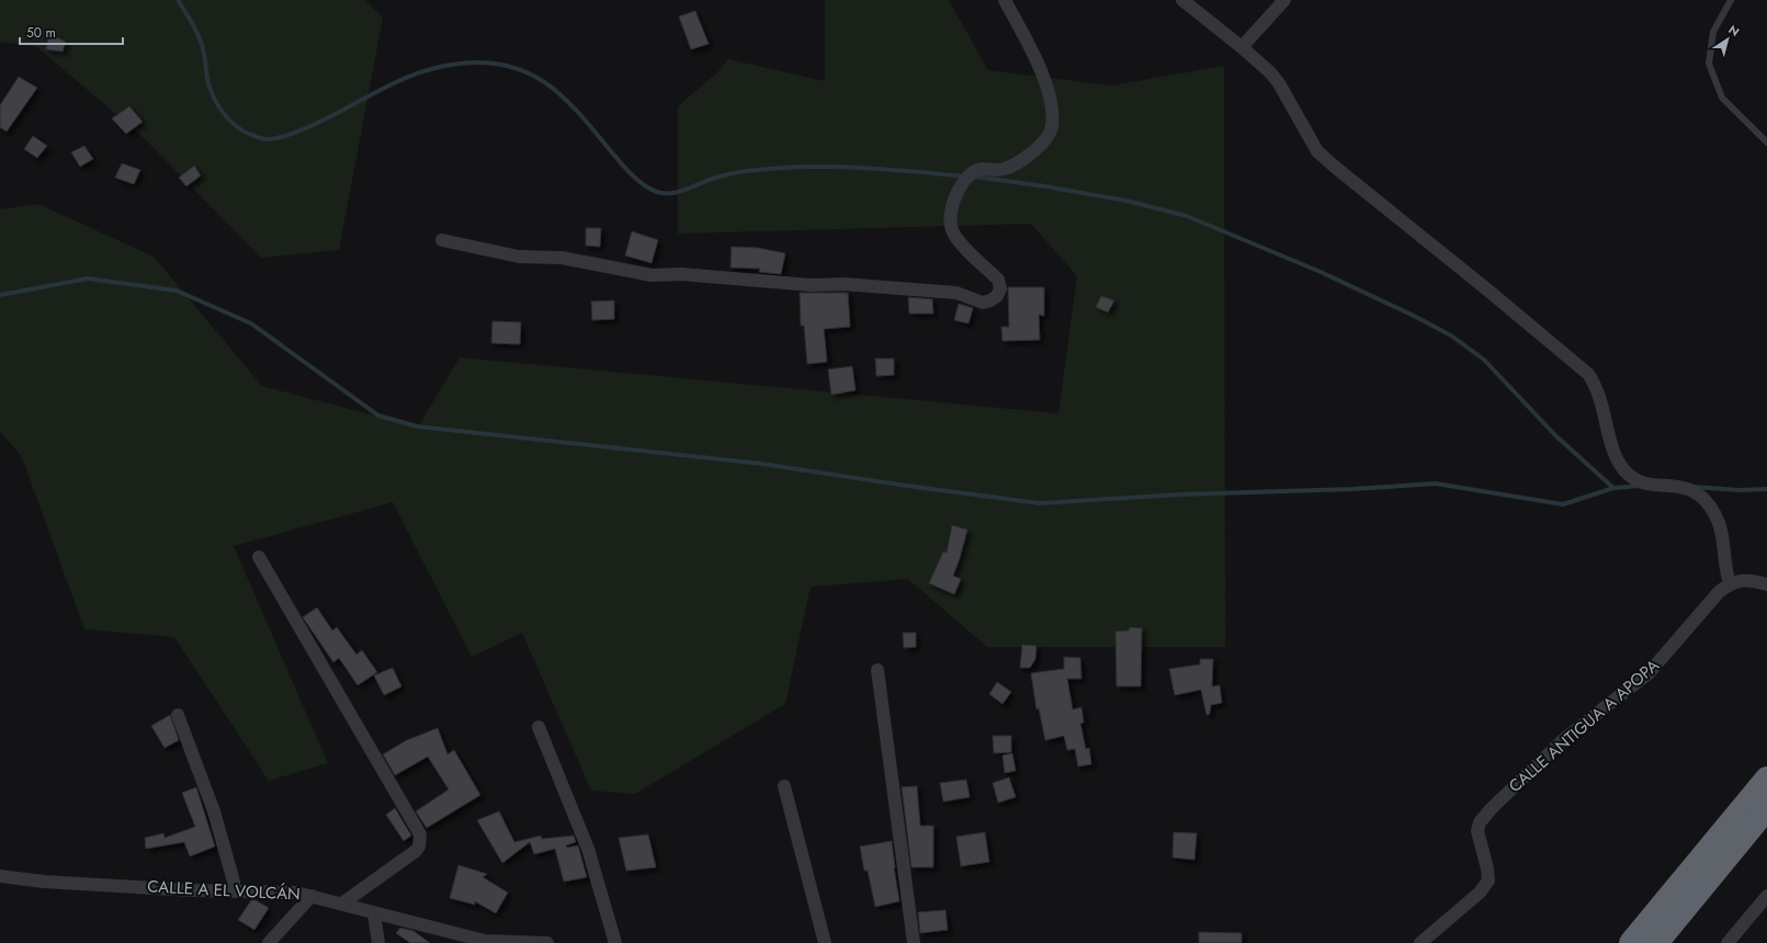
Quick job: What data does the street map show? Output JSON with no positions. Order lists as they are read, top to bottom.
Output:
{
  "streets": {
    "street": ["CALLE ANTIGUA A APOPA", "CALLE A EL VOLCÁN"]
  },
  "scale_bar": "50 m",
  "north": "top right"
}
